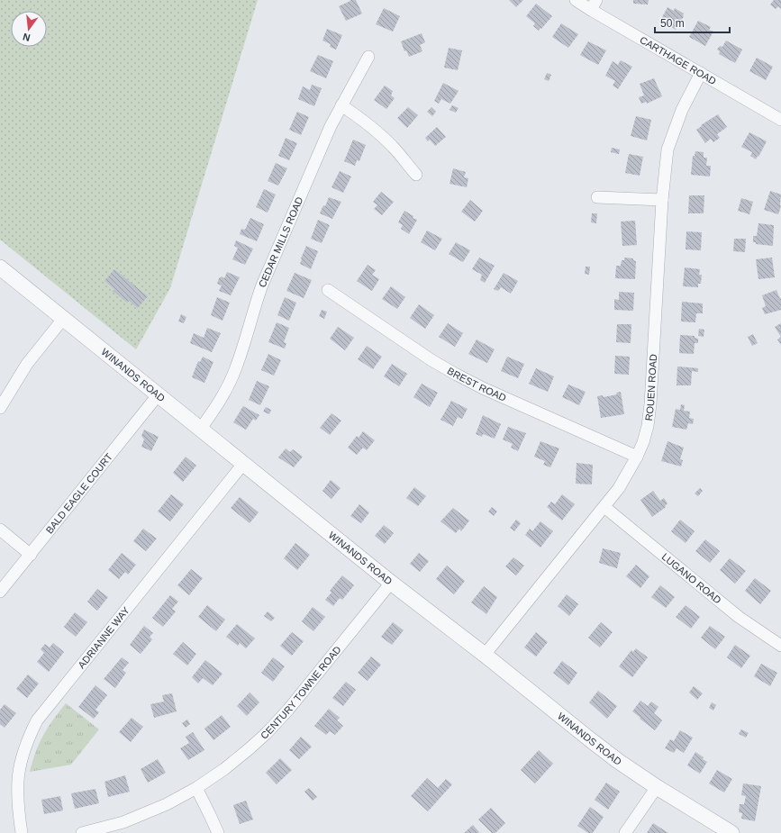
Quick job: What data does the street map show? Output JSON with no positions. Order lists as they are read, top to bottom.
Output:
{
  "streets": {
    "street": [
      "CARTHAGE ROAD",
      "CEDAR MILLS ROAD",
      "WINANDS ROAD",
      "BREST ROAD",
      "ROUEN ROAD",
      "BALD EAGLE COURT",
      "LUGANO ROAD",
      "ADRIANNE WAY",
      "CENTURY TOWNE ROAD"
    ]
  },
  "crossings": [
    ["CARTHAGE ROAD", "ROUEN ROAD"],
    ["CEDAR MILLS ROAD", "WINANDS ROAD"],
    ["WINANDS ROAD", "ROUEN ROAD"],
    ["WINANDS ROAD", "BALD EAGLE COURT"],
    ["WINANDS ROAD", "ADRIANNE WAY"],
    ["WINANDS ROAD", "CENTURY TOWNE ROAD"],
    ["BREST ROAD", "ROUEN ROAD"],
    ["ROUEN ROAD", "LUGANO ROAD"]
  ],
  "scale_bar": "50 m",
  "north": "bottom"
}
